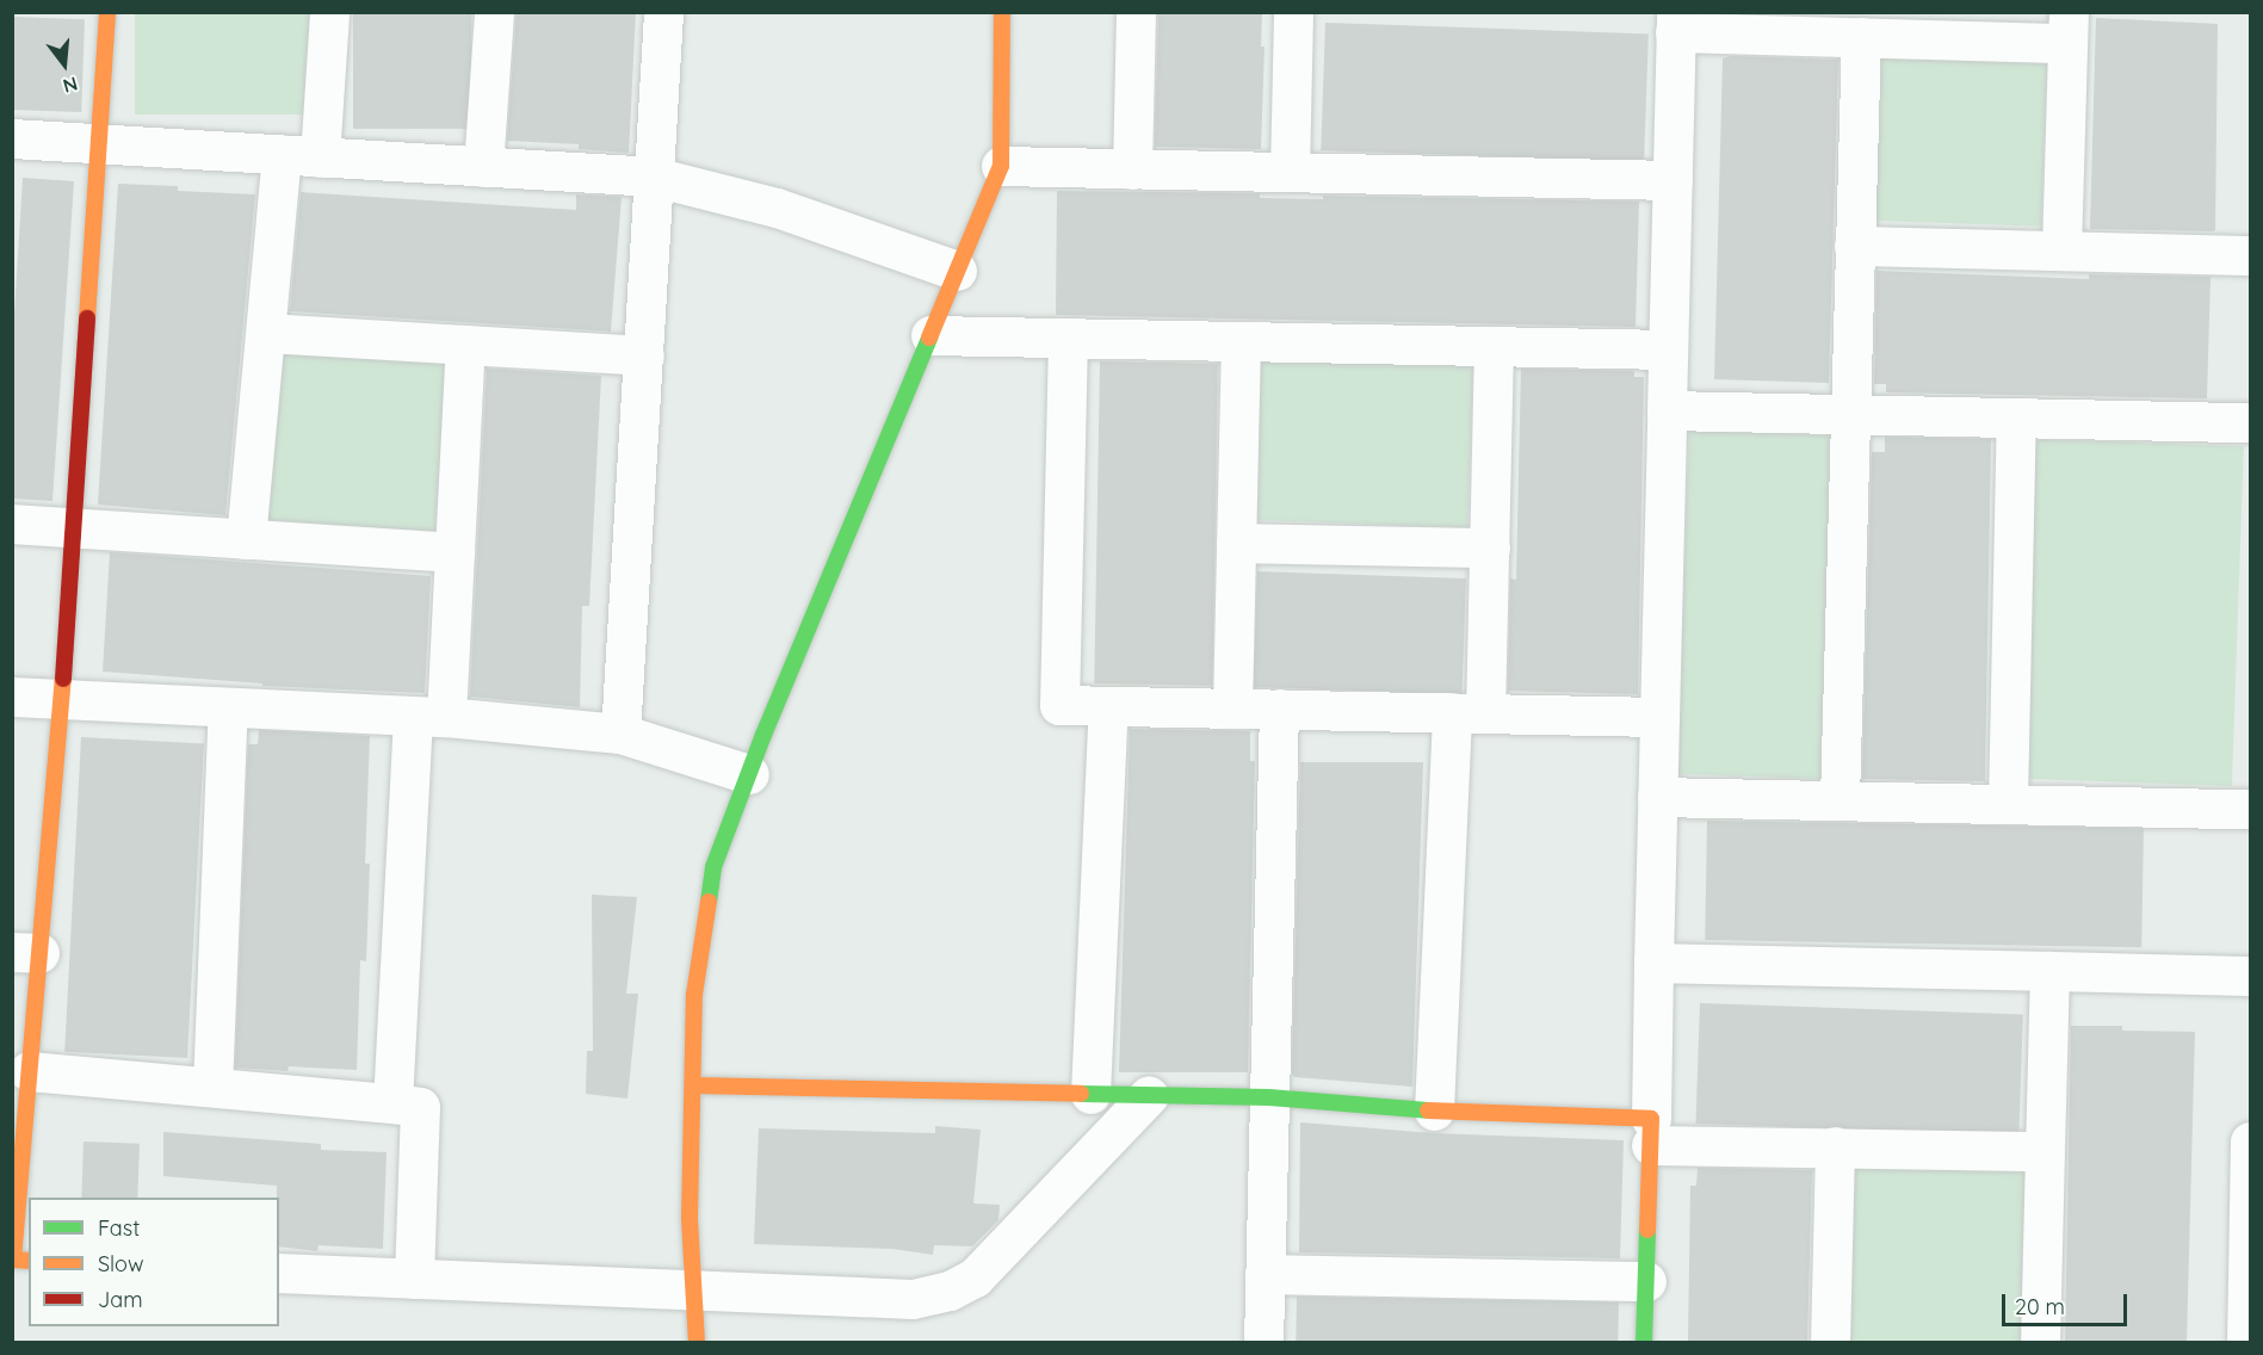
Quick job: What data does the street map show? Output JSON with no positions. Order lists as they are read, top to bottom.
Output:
{
  "legend": ["Fast", "Slow", "Jam"],
  "scale_bar": "20 m",
  "north": "bottom"
}
